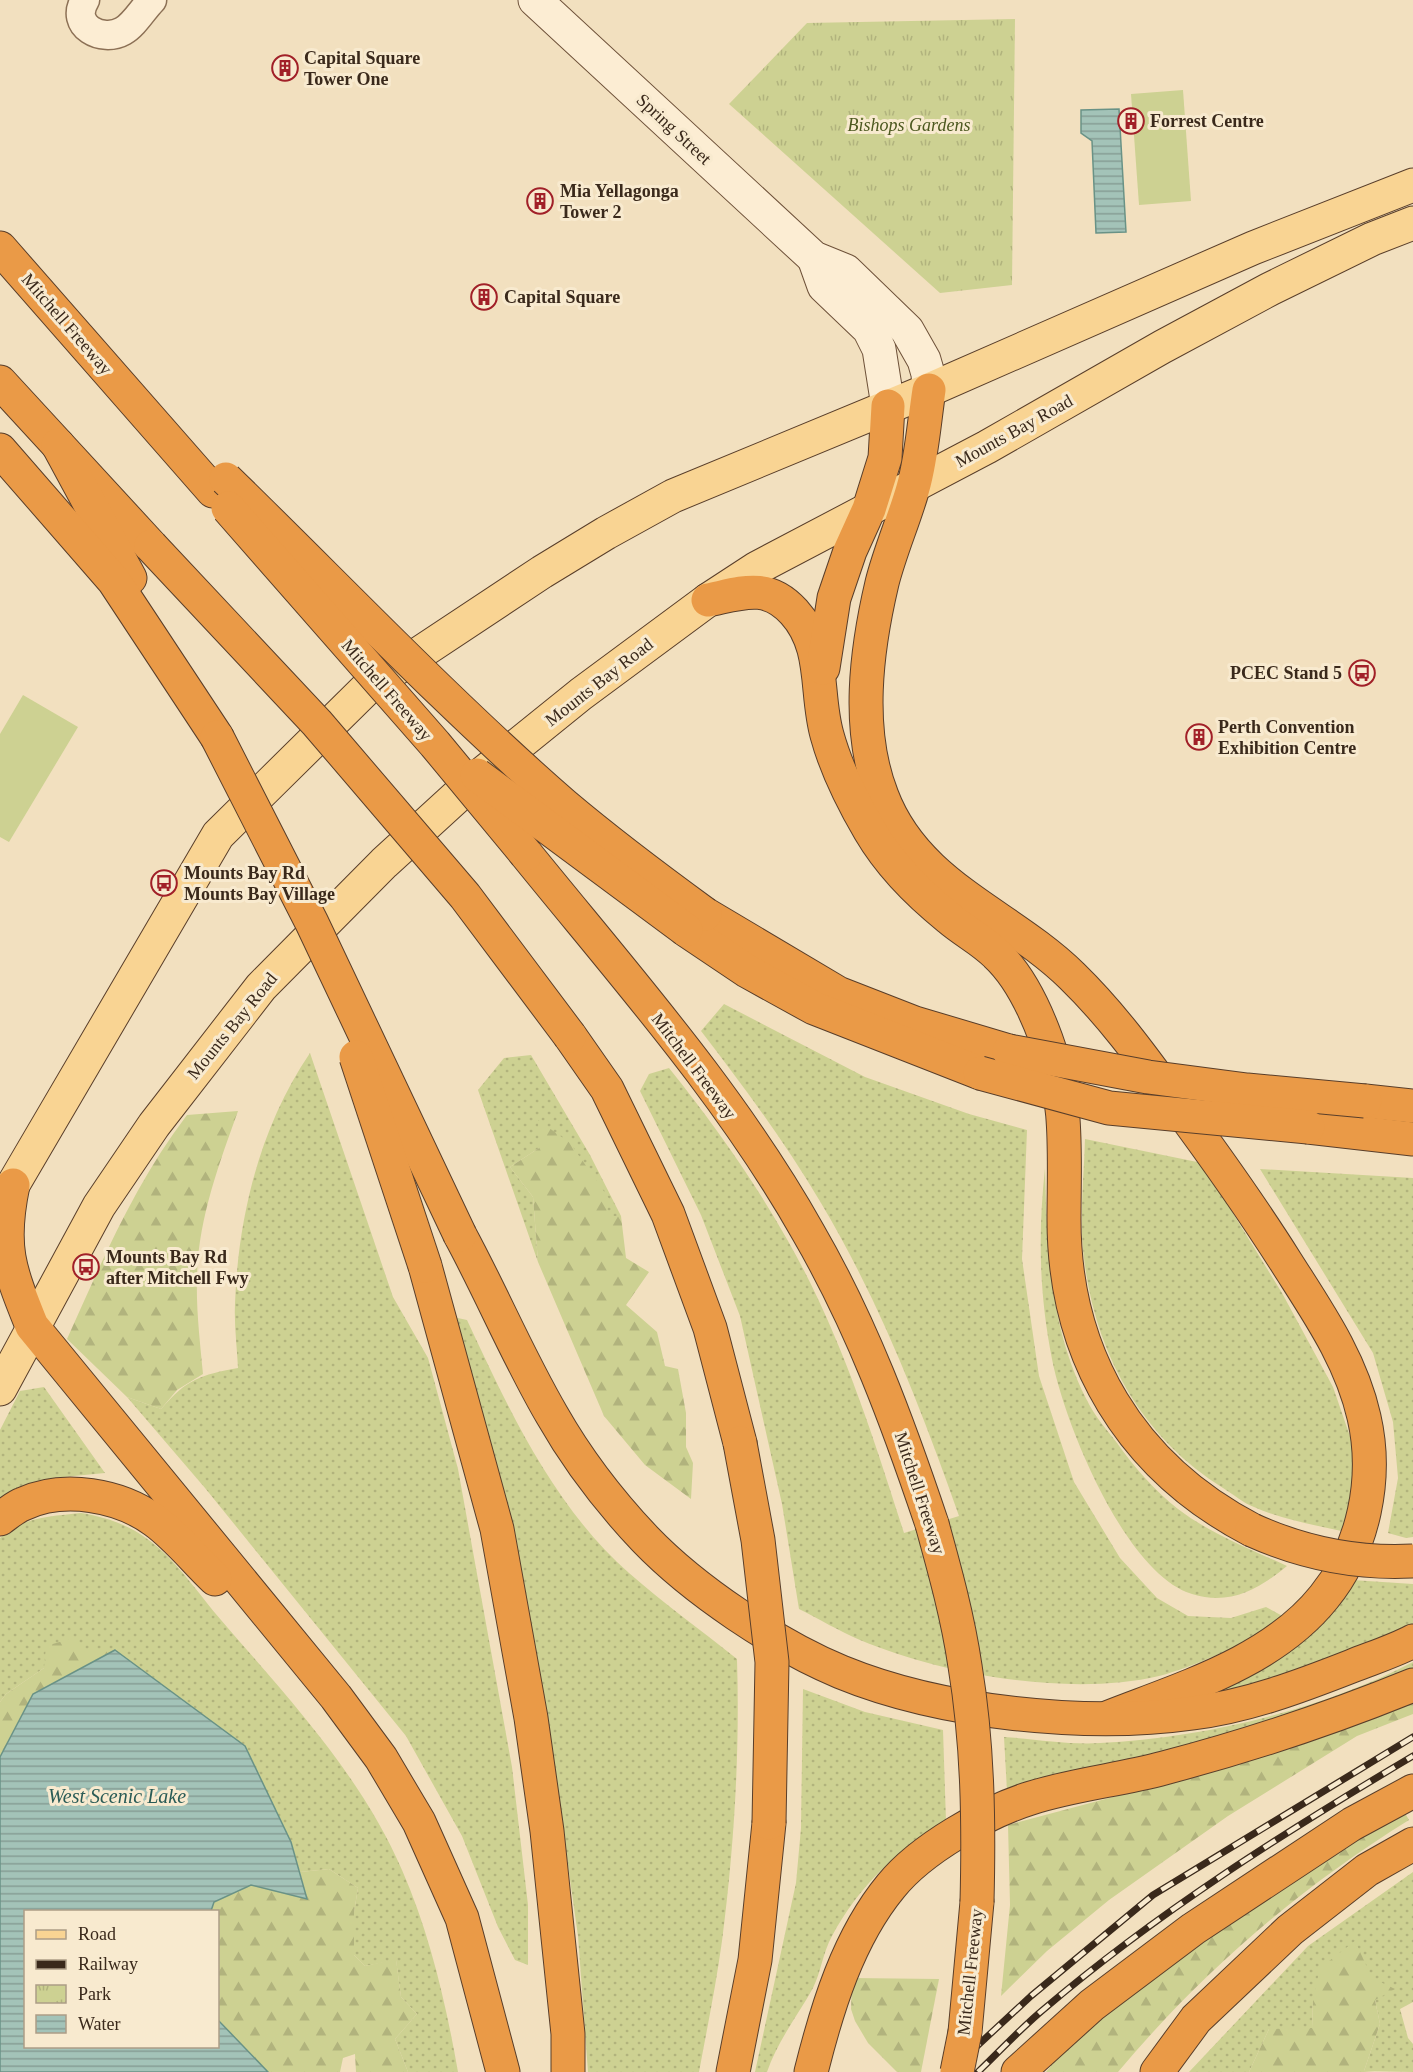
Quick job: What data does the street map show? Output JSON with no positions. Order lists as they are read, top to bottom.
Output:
{
  "streets": {
    "highway": ["Mitchell Freeway"],
    "main road": ["Spring Street", "Mounts Bay Road"]
  },
  "water": ["West Scenic Lake"],
  "parks": ["Bishops Gardens"],
  "places": {
    "building": [
      "Capital Square Tower One",
      "Forrest Centre",
      "Mia Yellagonga Tower 2",
      "Capital Square",
      "Perth Convention Exhibition Centre"
    ],
    "bus stop": ["PCEC Stand 5", "Mounts Bay Rd Mounts Bay Village", "Mounts Bay Rd after Mitchell Fwy"]
  },
  "legend": [
    "Road",
    "Railway",
    "Park",
    "Water"
  ]
}
